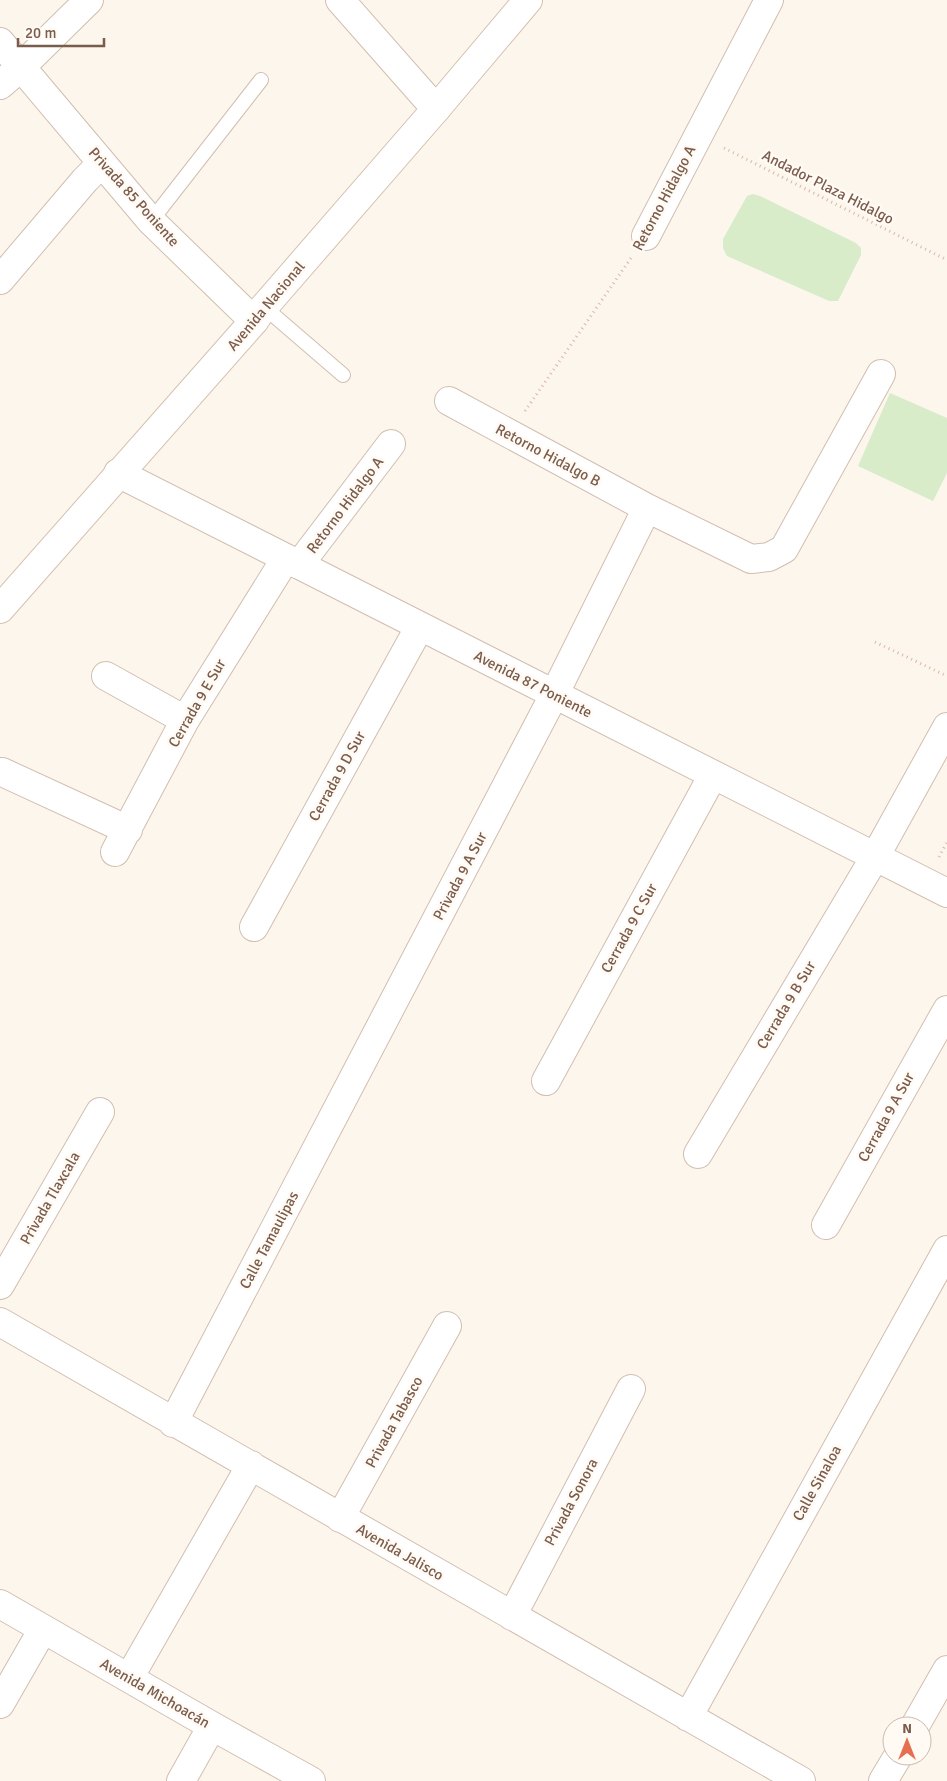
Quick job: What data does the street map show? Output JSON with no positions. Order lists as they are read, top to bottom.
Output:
{
  "streets": {
    "street": [
      "Privada 85 Poniente",
      "Retorno Hidalgo A",
      "Avenida Nacional",
      "Retorno Hidalgo B",
      "Avenida 87 Poniente",
      "Cerrada 9 E Sur",
      "Cerrada 9 D Sur",
      "Privada 9 A Sur",
      "Cerrada 9 C Sur",
      "Cerrada 9 B Sur",
      "Cerrada 9 A Sur",
      "Privada Tlaxcala",
      "Calle Tamaulipas",
      "Privada Tabasco",
      "Calle Sinaloa",
      "Privada Sonora",
      "Avenida Jalisco",
      "Avenida Michoacán"
    ],
    "path": ["Andador Plaza Hidalgo"]
  },
  "crossings": [
    ["Andador Plaza Hidalgo", "Retorno Hidalgo A"],
    ["Privada 85 Poniente", "Avenida Nacional"],
    ["Retorno Hidalgo A", "Retorno Hidalgo B"],
    ["Retorno Hidalgo A", "Avenida 87 Poniente"],
    ["Retorno Hidalgo A", "Cerrada 9 E Sur"],
    ["Avenida Nacional", "Avenida 87 Poniente"],
    ["Avenida 87 Poniente", "Cerrada 9 E Sur"],
    ["Avenida 87 Poniente", "Cerrada 9 D Sur"],
    ["Avenida 87 Poniente", "Privada 9 A Sur"],
    ["Avenida 87 Poniente", "Cerrada 9 C Sur"],
    ["Avenida 87 Poniente", "Cerrada 9 B Sur"],
    ["Privada 9 A Sur", "Calle Tamaulipas"],
    ["Calle Tamaulipas", "Avenida Jalisco"],
    ["Privada Tabasco", "Avenida Jalisco"],
    ["Calle Sinaloa", "Avenida Jalisco"],
    ["Privada Sonora", "Avenida Jalisco"]
  ],
  "scale_bar": "20 m",
  "north": "top"
}
